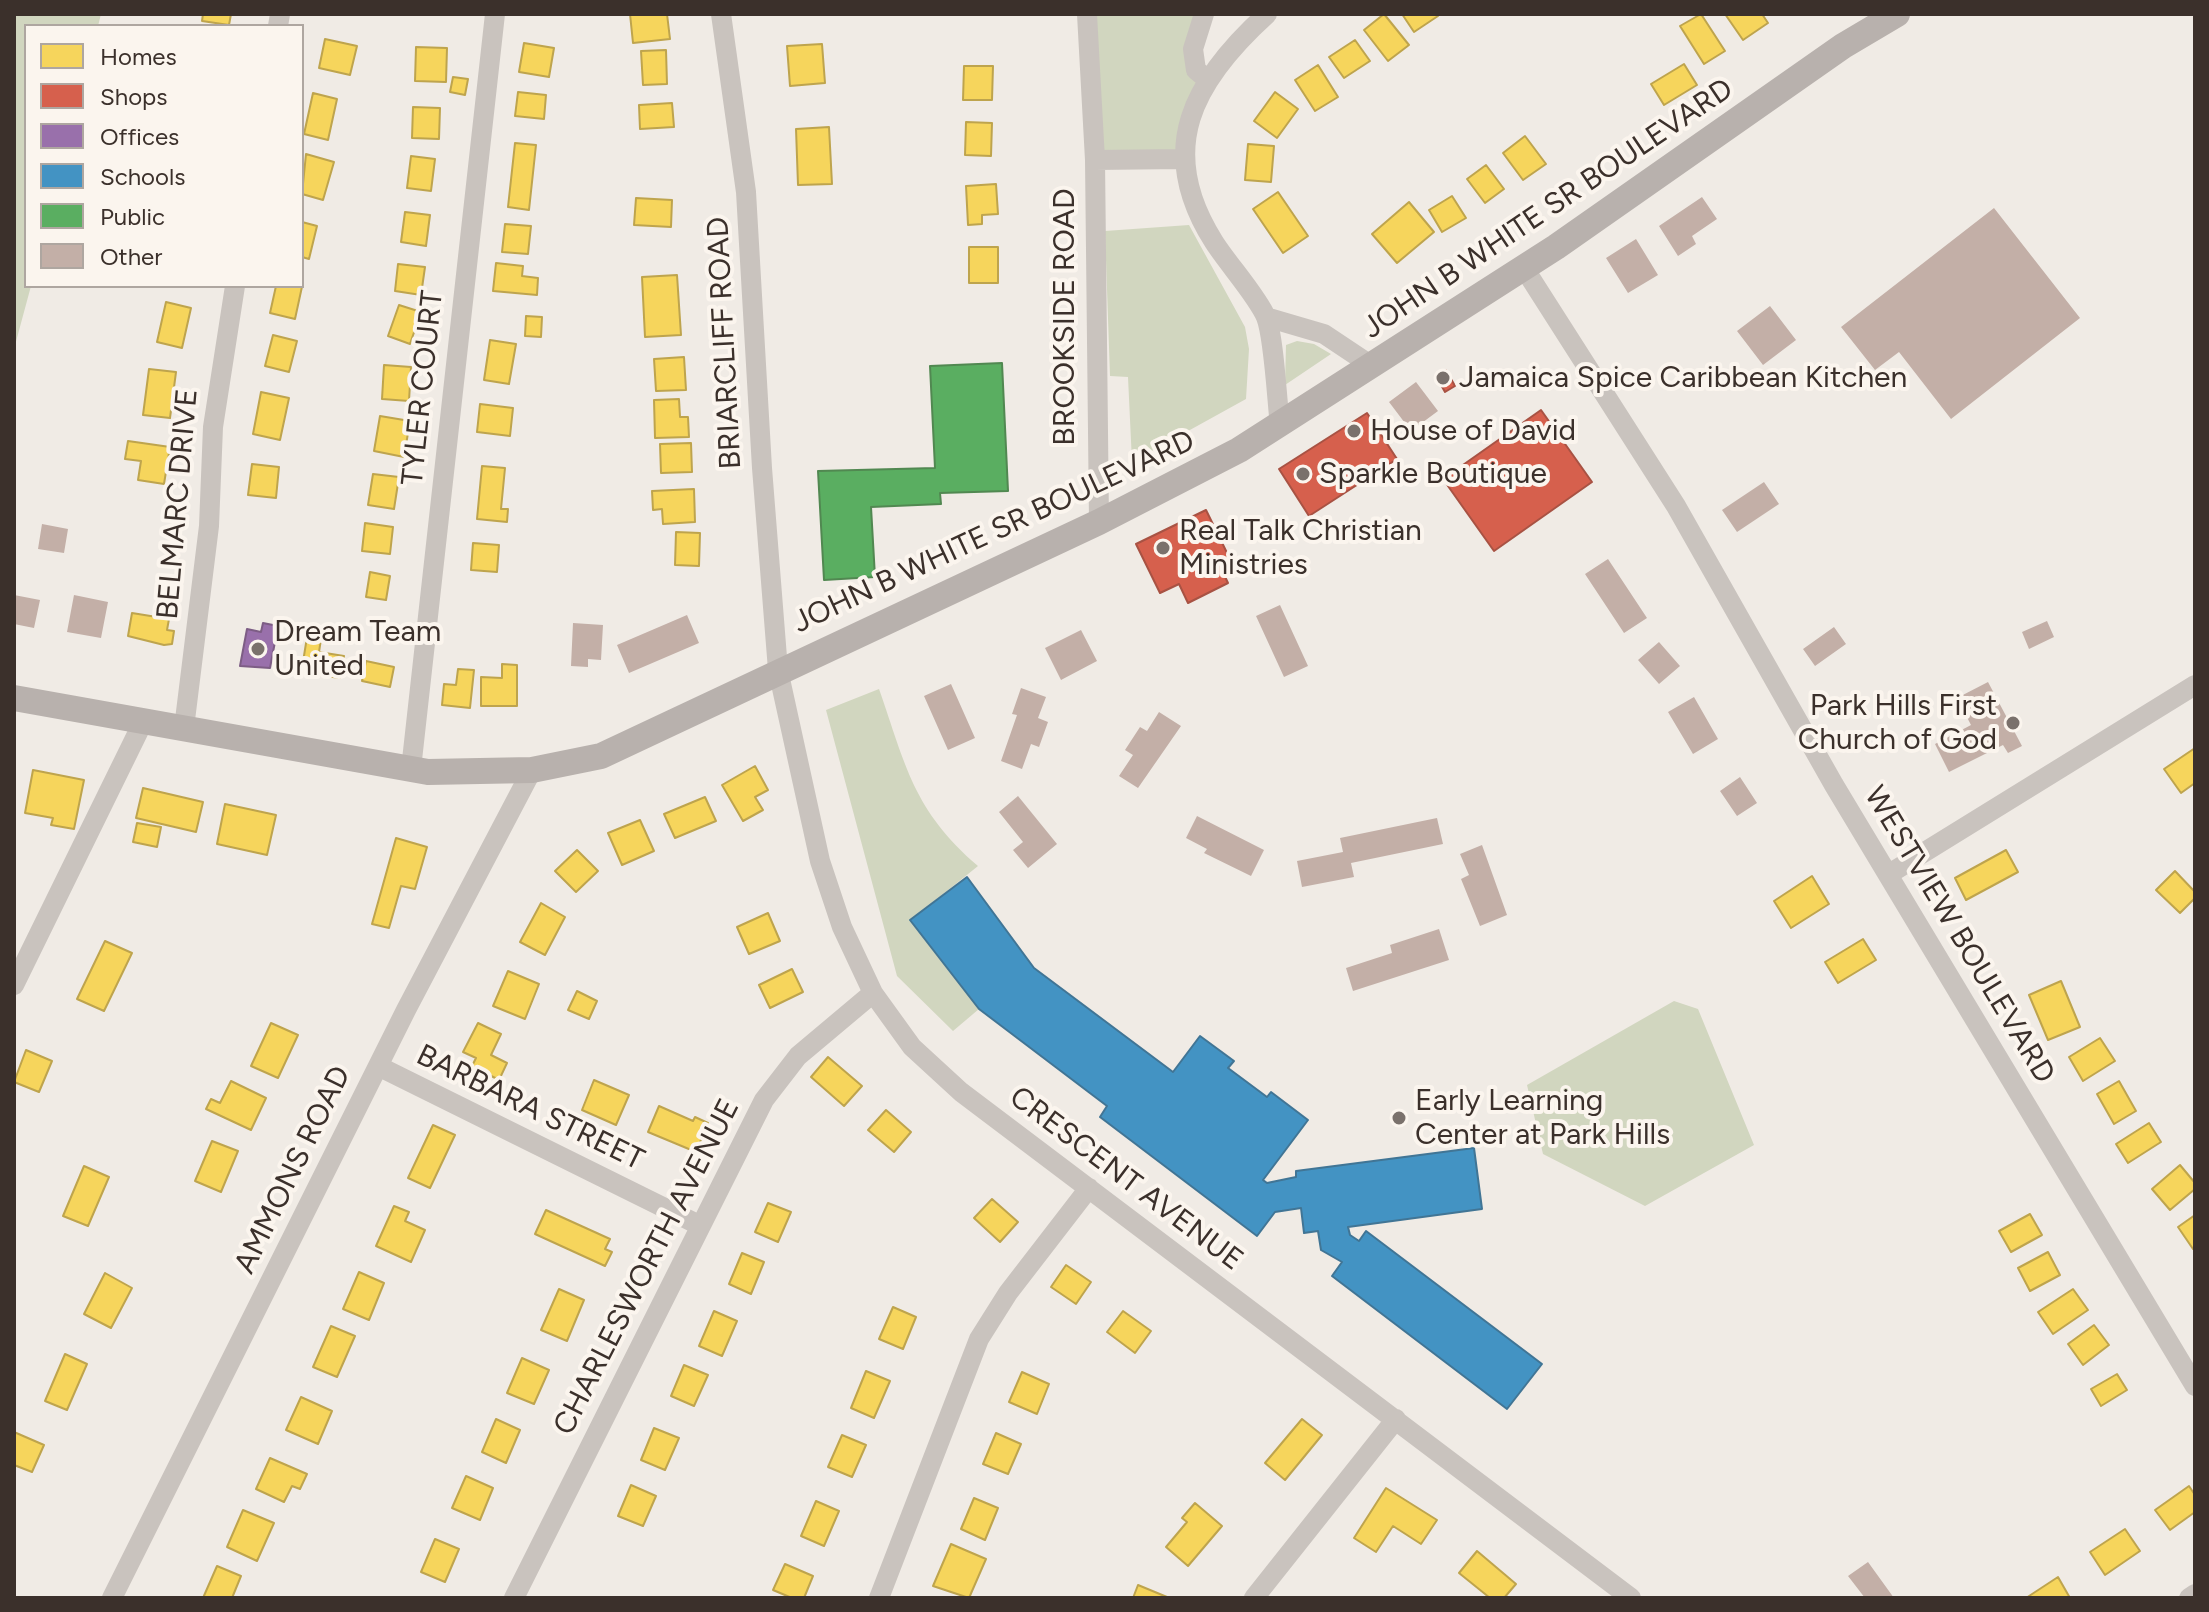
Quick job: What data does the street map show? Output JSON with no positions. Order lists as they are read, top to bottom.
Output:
{
  "streets": {
    "main road": ["JOHN B WHITE SR BOULEVARD"],
    "street": [
      "BROOKSIDE ROAD",
      "BRIARCLIFF ROAD",
      "TYLER COURT",
      "BELMARC DRIVE",
      "WESTVIEW BOULEVARD",
      "BARBARA STREET",
      "AMMONS ROAD",
      "CRESCENT AVENUE",
      "CHARLESWORTH AVENUE"
    ]
  },
  "crossings": [
    ["JOHN B WHITE SR BOULEVARD", "BROOKSIDE ROAD"],
    ["JOHN B WHITE SR BOULEVARD", "BRIARCLIFF ROAD"],
    ["JOHN B WHITE SR BOULEVARD", "TYLER COURT"],
    ["JOHN B WHITE SR BOULEVARD", "BELMARC DRIVE"],
    ["JOHN B WHITE SR BOULEVARD", "WESTVIEW BOULEVARD"],
    ["JOHN B WHITE SR BOULEVARD", "AMMONS ROAD"],
    ["JOHN B WHITE SR BOULEVARD", "CRESCENT AVENUE"],
    ["BRIARCLIFF ROAD", "CRESCENT AVENUE"],
    ["BARBARA STREET", "AMMONS ROAD"],
    ["BARBARA STREET", "CHARLESWORTH AVENUE"],
    ["CRESCENT AVENUE", "CHARLESWORTH AVENUE"]
  ],
  "places": [
    "Jamaica Spice Caribbean Kitchen",
    "House of David",
    "Sparkle Boutique",
    "Real Talk Christian Ministries",
    "Dream Team United",
    "Park Hills First Church of God",
    "Early Learning Center at Park Hills"
  ],
  "legend": [
    "Homes",
    "Shops",
    "Offices",
    "Schools",
    "Public",
    "Other"
  ]
}
